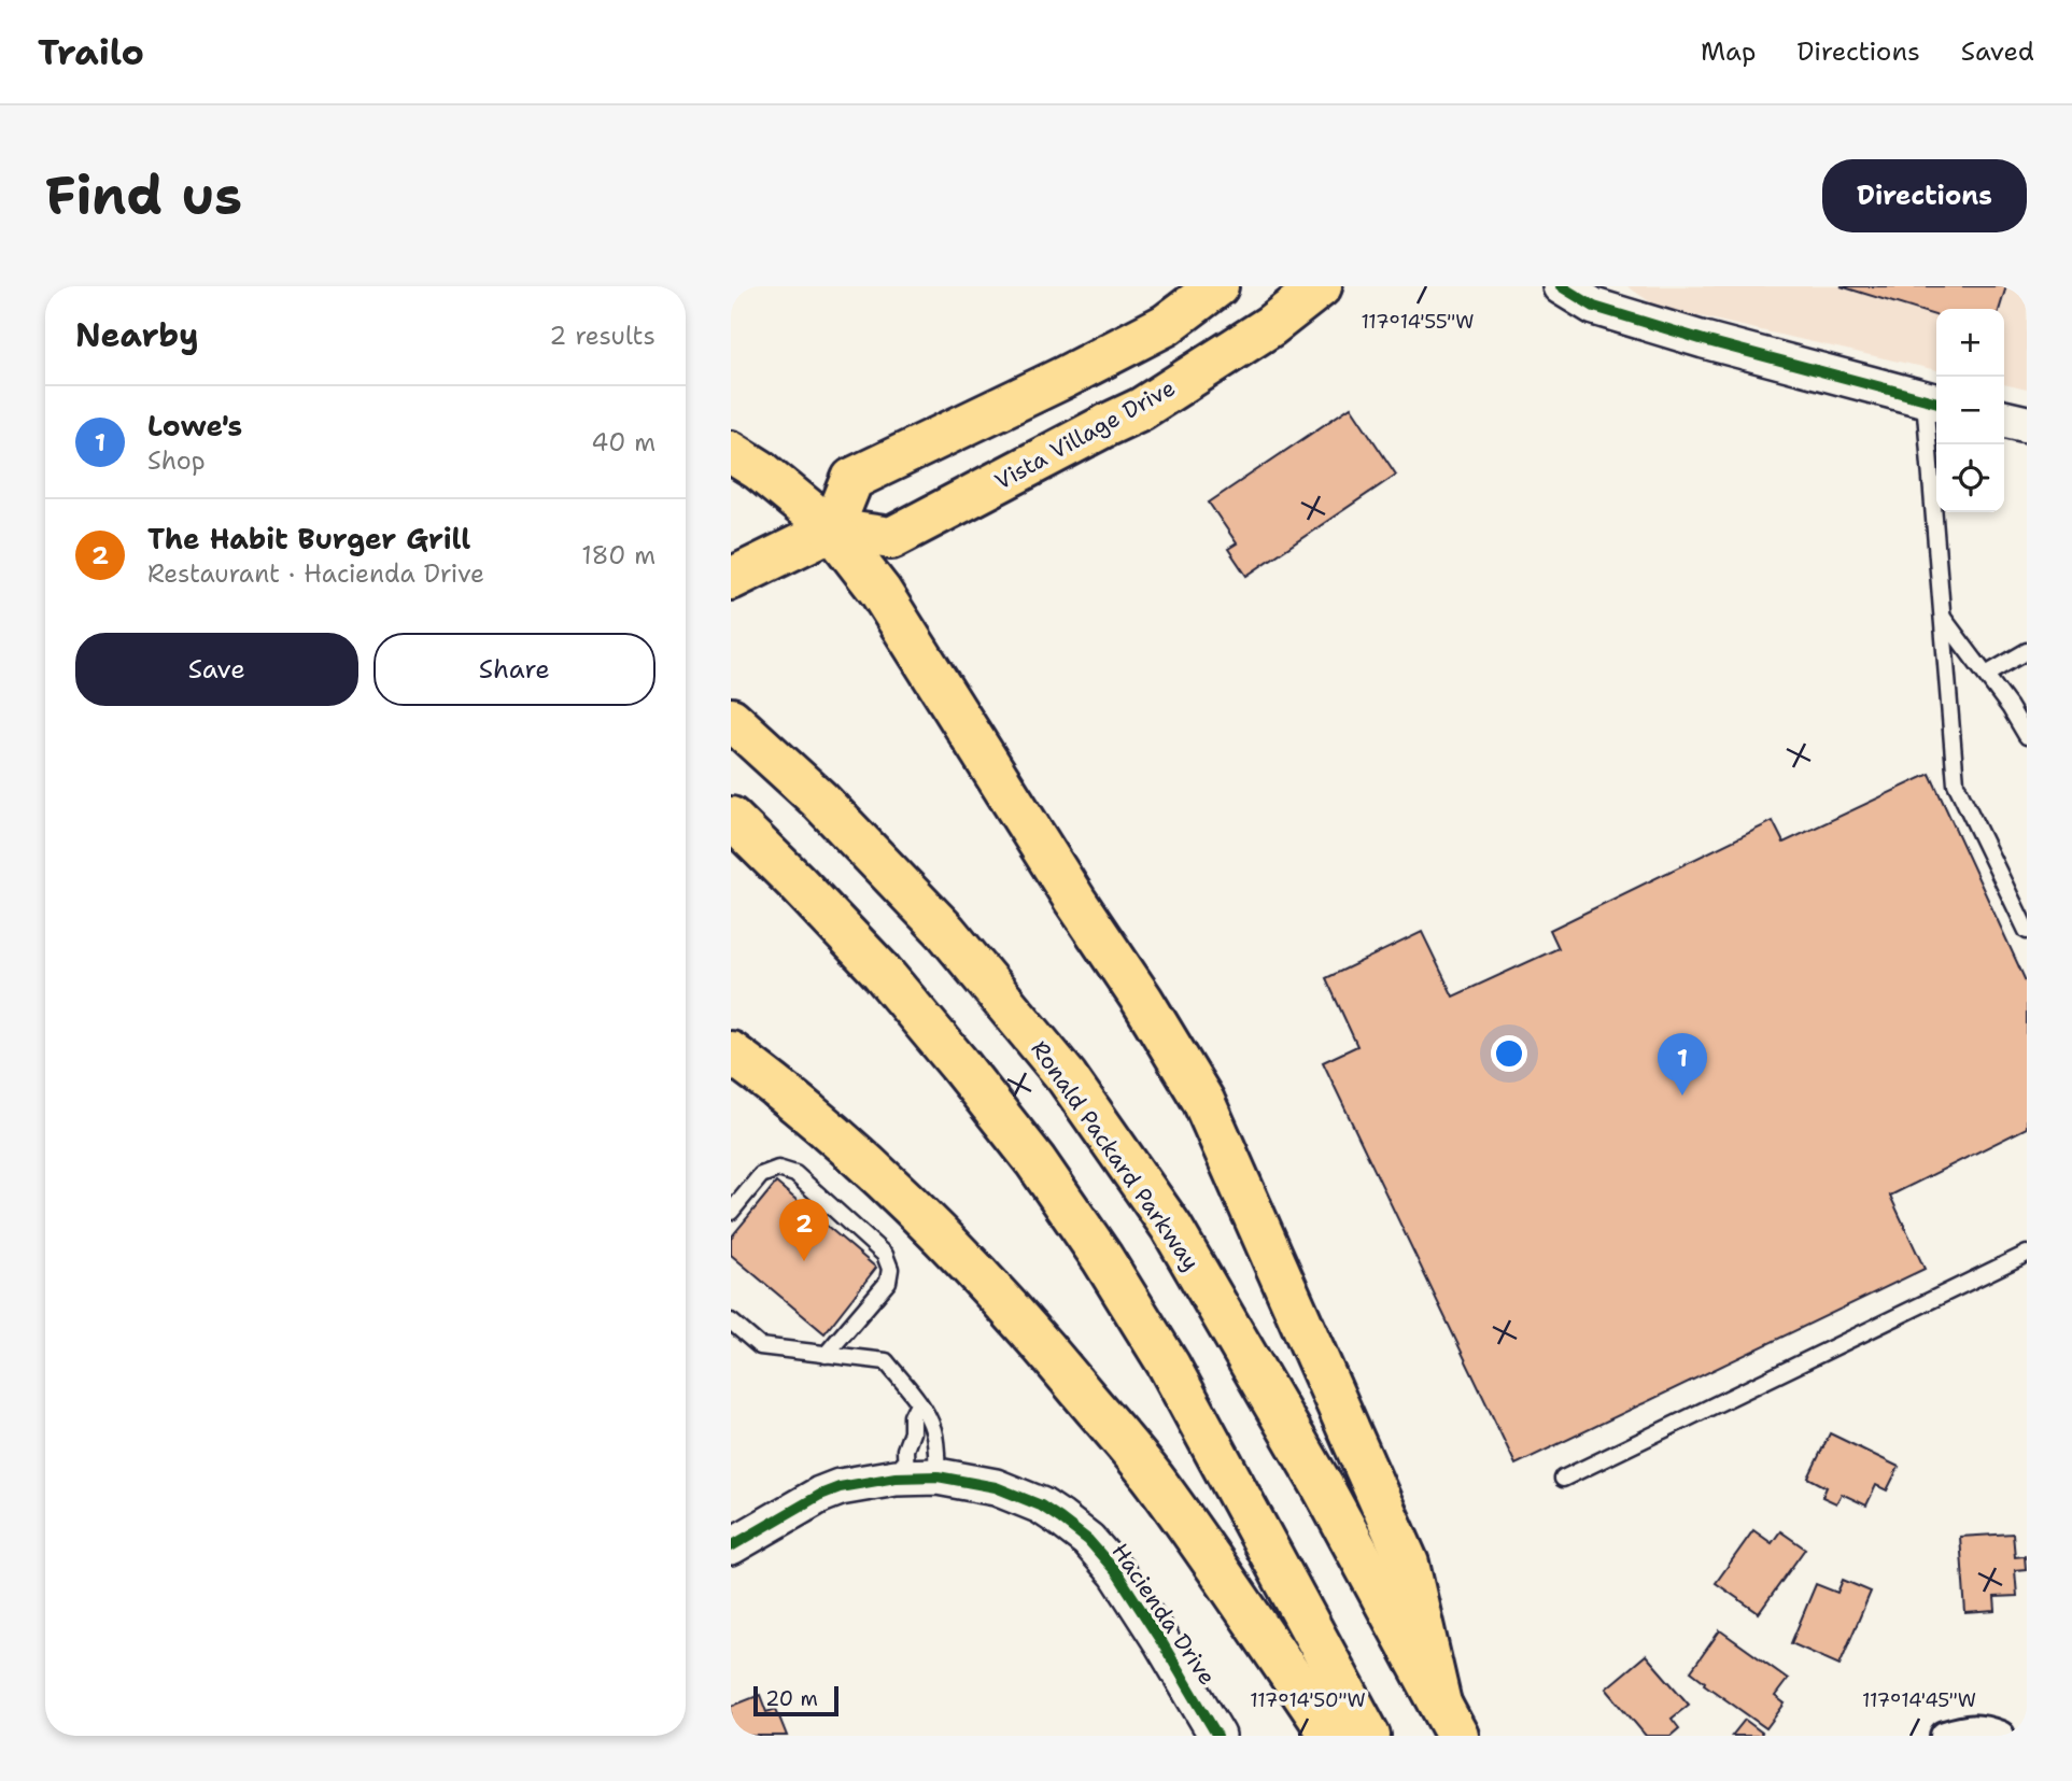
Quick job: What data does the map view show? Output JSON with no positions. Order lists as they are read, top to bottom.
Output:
{
  "streets": {
    "main road": ["Vista Village Drive", "Ronald Packard Parkway"],
    "street": ["Hacienda Drive"]
  },
  "scale_bar": "20 m",
  "page": {
    "header": "Trailo",
    "nav": ["Map", "Directions", "Saved"],
    "buttons": [
      "Directions",
      ["Save", "Share"]
    ],
    "title": "Find us",
    "heading": ["Nearby", "2 results"],
    "map_buttons": ["+", "−"],
    "list": [
      {
        "mark": "1",
        "name": "Lowe's",
        "note": "Shop",
        "value": "40 m"
      },
      {
        "mark": "2",
        "name": "The Habit Burger Grill",
        "note": "Restaurant · Hacienda Drive",
        "value": "180 m"
      }
    ],
    "pins": ["1", "2"],
    "scale": "20 m"
  },
  "coordinates": ["117°14'55\"W", "117°14'50\"W", "117°14'45\"W"]
}
